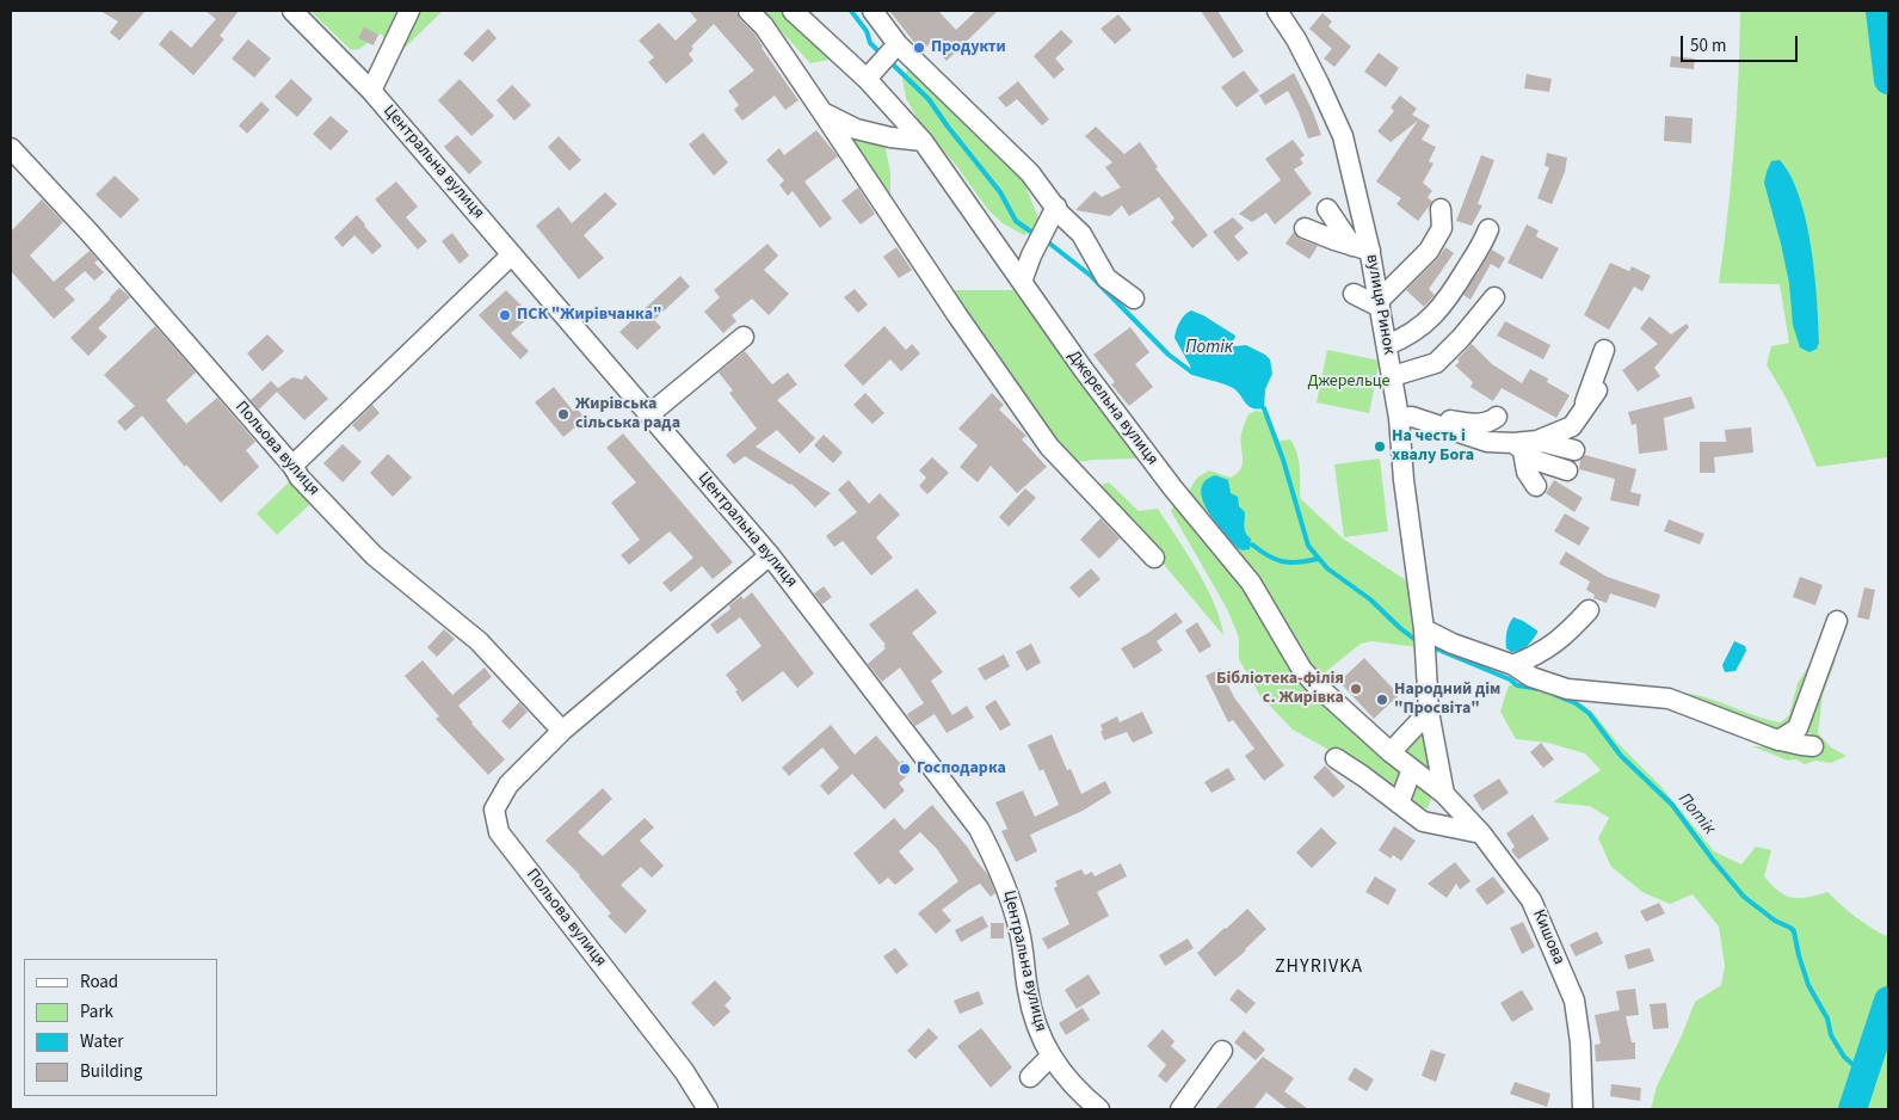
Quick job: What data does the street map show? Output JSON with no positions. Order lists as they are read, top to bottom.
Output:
{
  "streets": {
    "street": [
      "Центральна вулиця",
      "вулиця Ринок",
      "Джерельна вулиця",
      "Польова вулиця",
      "Кишова"
    ]
  },
  "crossings": [
    ["Центральна вулиця", "Польова вулиця"],
    ["вулиця Ринок", "Джерельна вулиця"],
    ["вулиця Ринок", "Кишова"],
    ["Джерельна вулиця", "Кишова"]
  ],
  "districts": ["ZHYRIVKA"],
  "water": ["Потік"],
  "parks": ["Джерельце"],
  "places": [
    "Продукти",
    "ПСК \"Жирівчанка\"",
    "Жирівська сільська рада",
    "На честь і хвалу Бога",
    "Бібліотека-філія с. Жирівка",
    "Народний дім \"Просвіта\"",
    "Господарка"
  ],
  "legend": [
    "Road",
    "Park",
    "Water",
    "Building"
  ],
  "scale_bar": "50 m"
}
